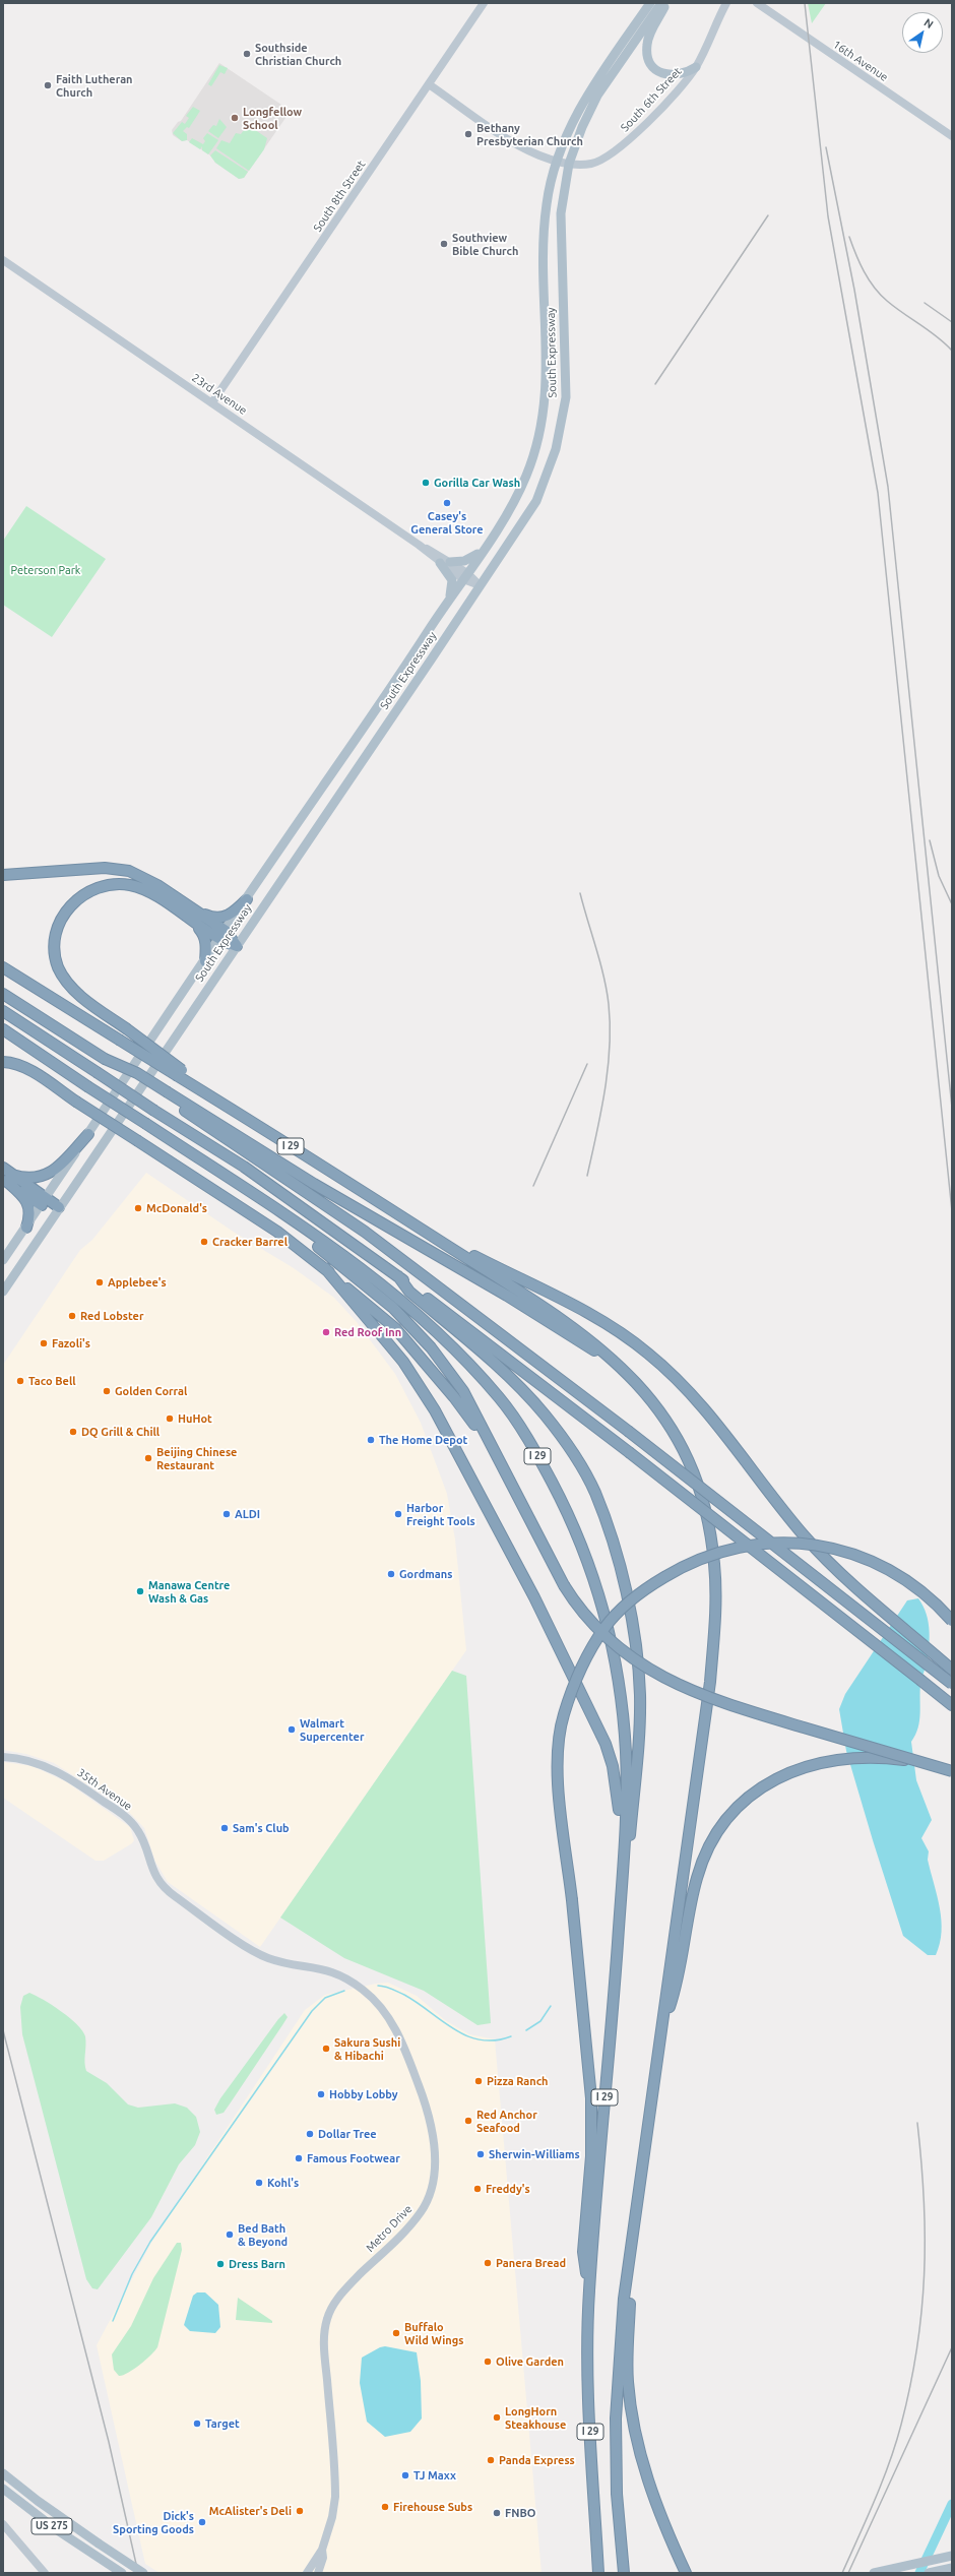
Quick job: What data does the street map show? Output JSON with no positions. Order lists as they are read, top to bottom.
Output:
{
  "streets": {
    "highway": ["I 29"],
    "main road": ["South Expressway", "US 275"],
    "street": [
      "16th Avenue",
      "South 6th Street",
      "South 8th Street",
      "23rd Avenue",
      "35th Avenue",
      "Metro Drive"
    ]
  },
  "crossings": [
    ["South 6th Street", "South 8th Street"],
    ["South 6th Street", "South Expressway"],
    ["South 8th Street", "23rd Avenue"],
    ["South Expressway", "23rd Avenue"],
    ["35th Avenue", "Metro Drive"]
  ],
  "parks": ["Peterson Park"],
  "places": [
    "Southside Christian Church",
    "Faith Lutheran Church",
    "Longfellow School",
    "Bethany Presbyterian Church",
    "Southview Bible Church",
    "Gorilla Car Wash",
    "Casey's General Store",
    "McDonald's",
    "Cracker Barrel",
    "Applebee's",
    "Red Lobster",
    "Red Roof Inn",
    "Fazoli's",
    "Taco Bell",
    "Golden Corral",
    "HuHot",
    "DQ Grill & Chill",
    "The Home Depot",
    "Beijing Chinese Restaurant",
    "ALDI",
    "Harbor Freight Tools",
    "Gordmans",
    "Manawa Centre Wash & Gas",
    "Walmart Supercenter",
    "Sam's Club",
    "Sakura Sushi & Hibachi",
    "Pizza Ranch",
    "Hobby Lobby",
    "Red Anchor Seafood",
    "Dollar Tree",
    "Sherwin-Williams",
    "Famous Footwear",
    "Kohl's",
    "Freddy's",
    "Bed Bath & Beyond",
    "Panera Bread",
    "Dress Barn",
    "Buffalo Wild Wings",
    "Olive Garden",
    "LongHorn Steakhouse",
    "Target",
    "Panda Express",
    "TJ Maxx",
    "Firehouse Subs",
    "McAlister's Deli",
    "FNBO",
    "Dick's Sporting Goods"
  ],
  "north": "top right"
}
